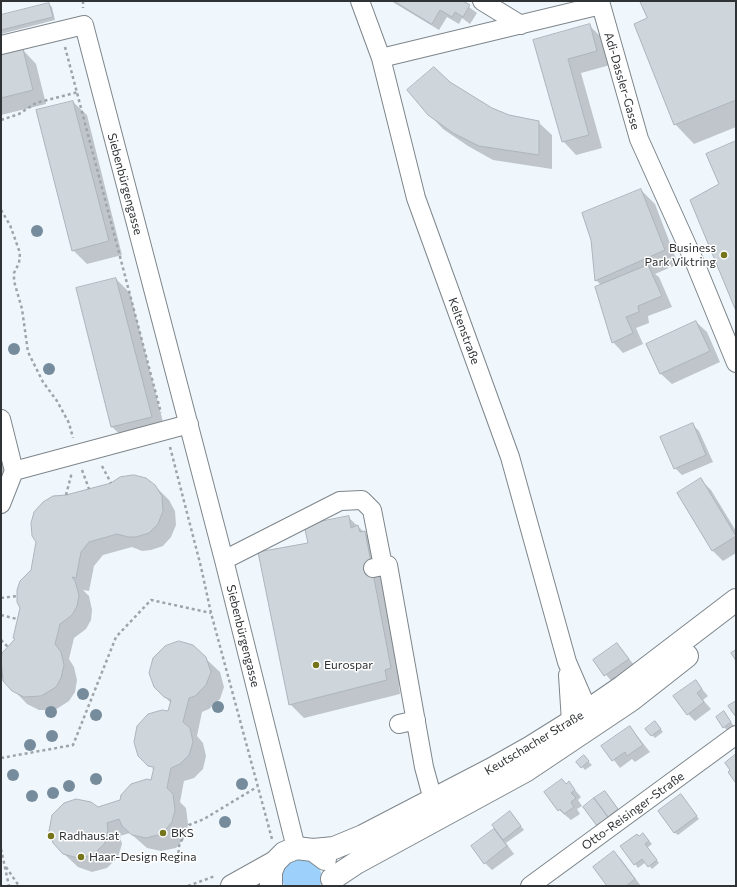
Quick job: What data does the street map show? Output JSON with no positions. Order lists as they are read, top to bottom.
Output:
{
  "streets": {
    "main road": ["Keutschacher Straße"],
    "street": [
      "Adi-Dassler-Gasse",
      "Siebenbürgengasse",
      "Keltenstraße",
      "Otto-Reisinger-Straße"
    ]
  },
  "crossings": [
    ["Adi-Dassler-Gasse", "Keltenstraße"],
    ["Siebenbürgengasse", "Keutschacher Straße"],
    ["Keltenstraße", "Keutschacher Straße"]
  ],
  "places": [
    "Business Park Viktring",
    "Eurospar",
    "BKS",
    "Radhaus.at",
    "Haar-Design Regina"
  ]
}
